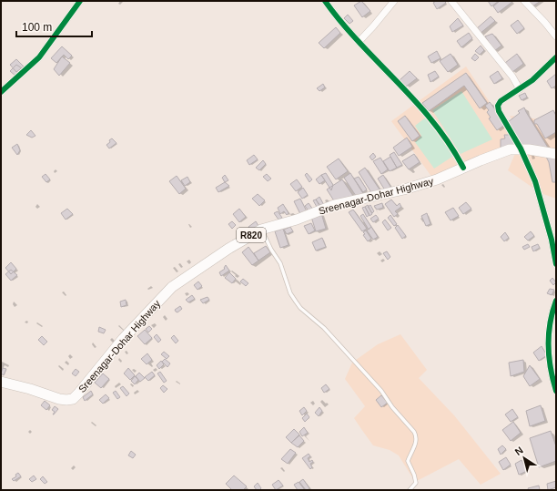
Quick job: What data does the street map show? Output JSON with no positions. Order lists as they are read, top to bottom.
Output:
{
  "streets": {
    "main road": ["Sreenagar-Dohar Highway", "R820"]
  },
  "scale_bar": "100 m",
  "north": "top left"
}
